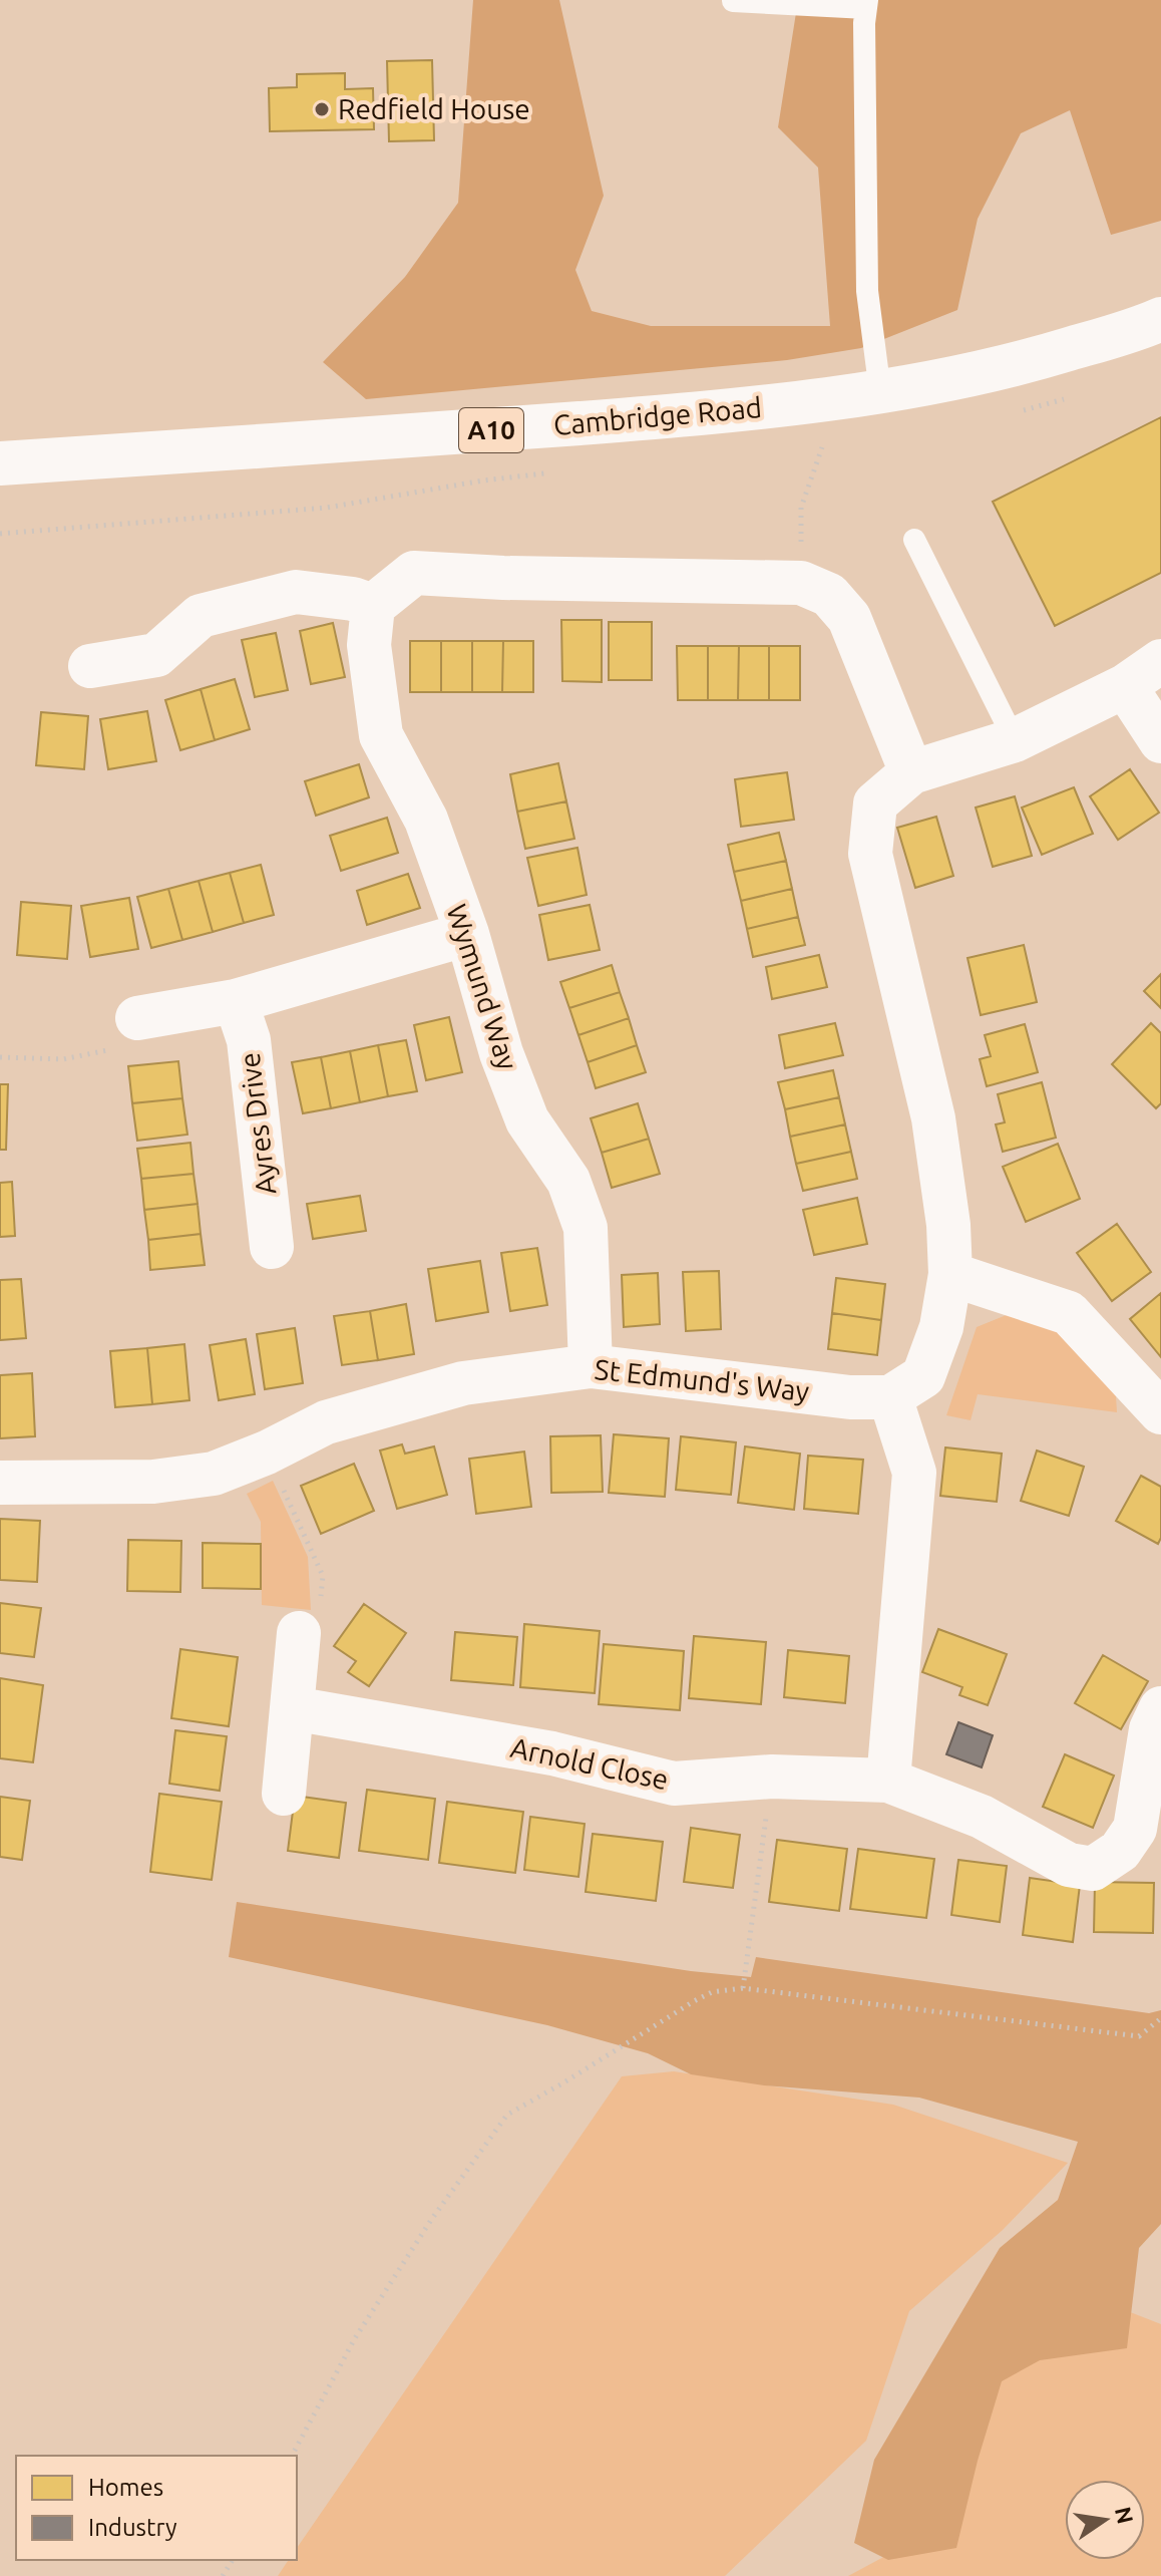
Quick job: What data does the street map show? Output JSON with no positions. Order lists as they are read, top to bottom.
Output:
{
  "streets": {
    "main road": [
      "Cambridge Road",
      "A10",
      "Wymund Way",
      "Ayres Drive",
      "St Edmund's Way",
      "Arnold Close"
    ]
  },
  "crossings": [
    ["Wymund Way", "St Edmund's Way"]
  ],
  "places": ["Redfield House"],
  "legend": ["Homes", "Industry"],
  "north": "right"
}
